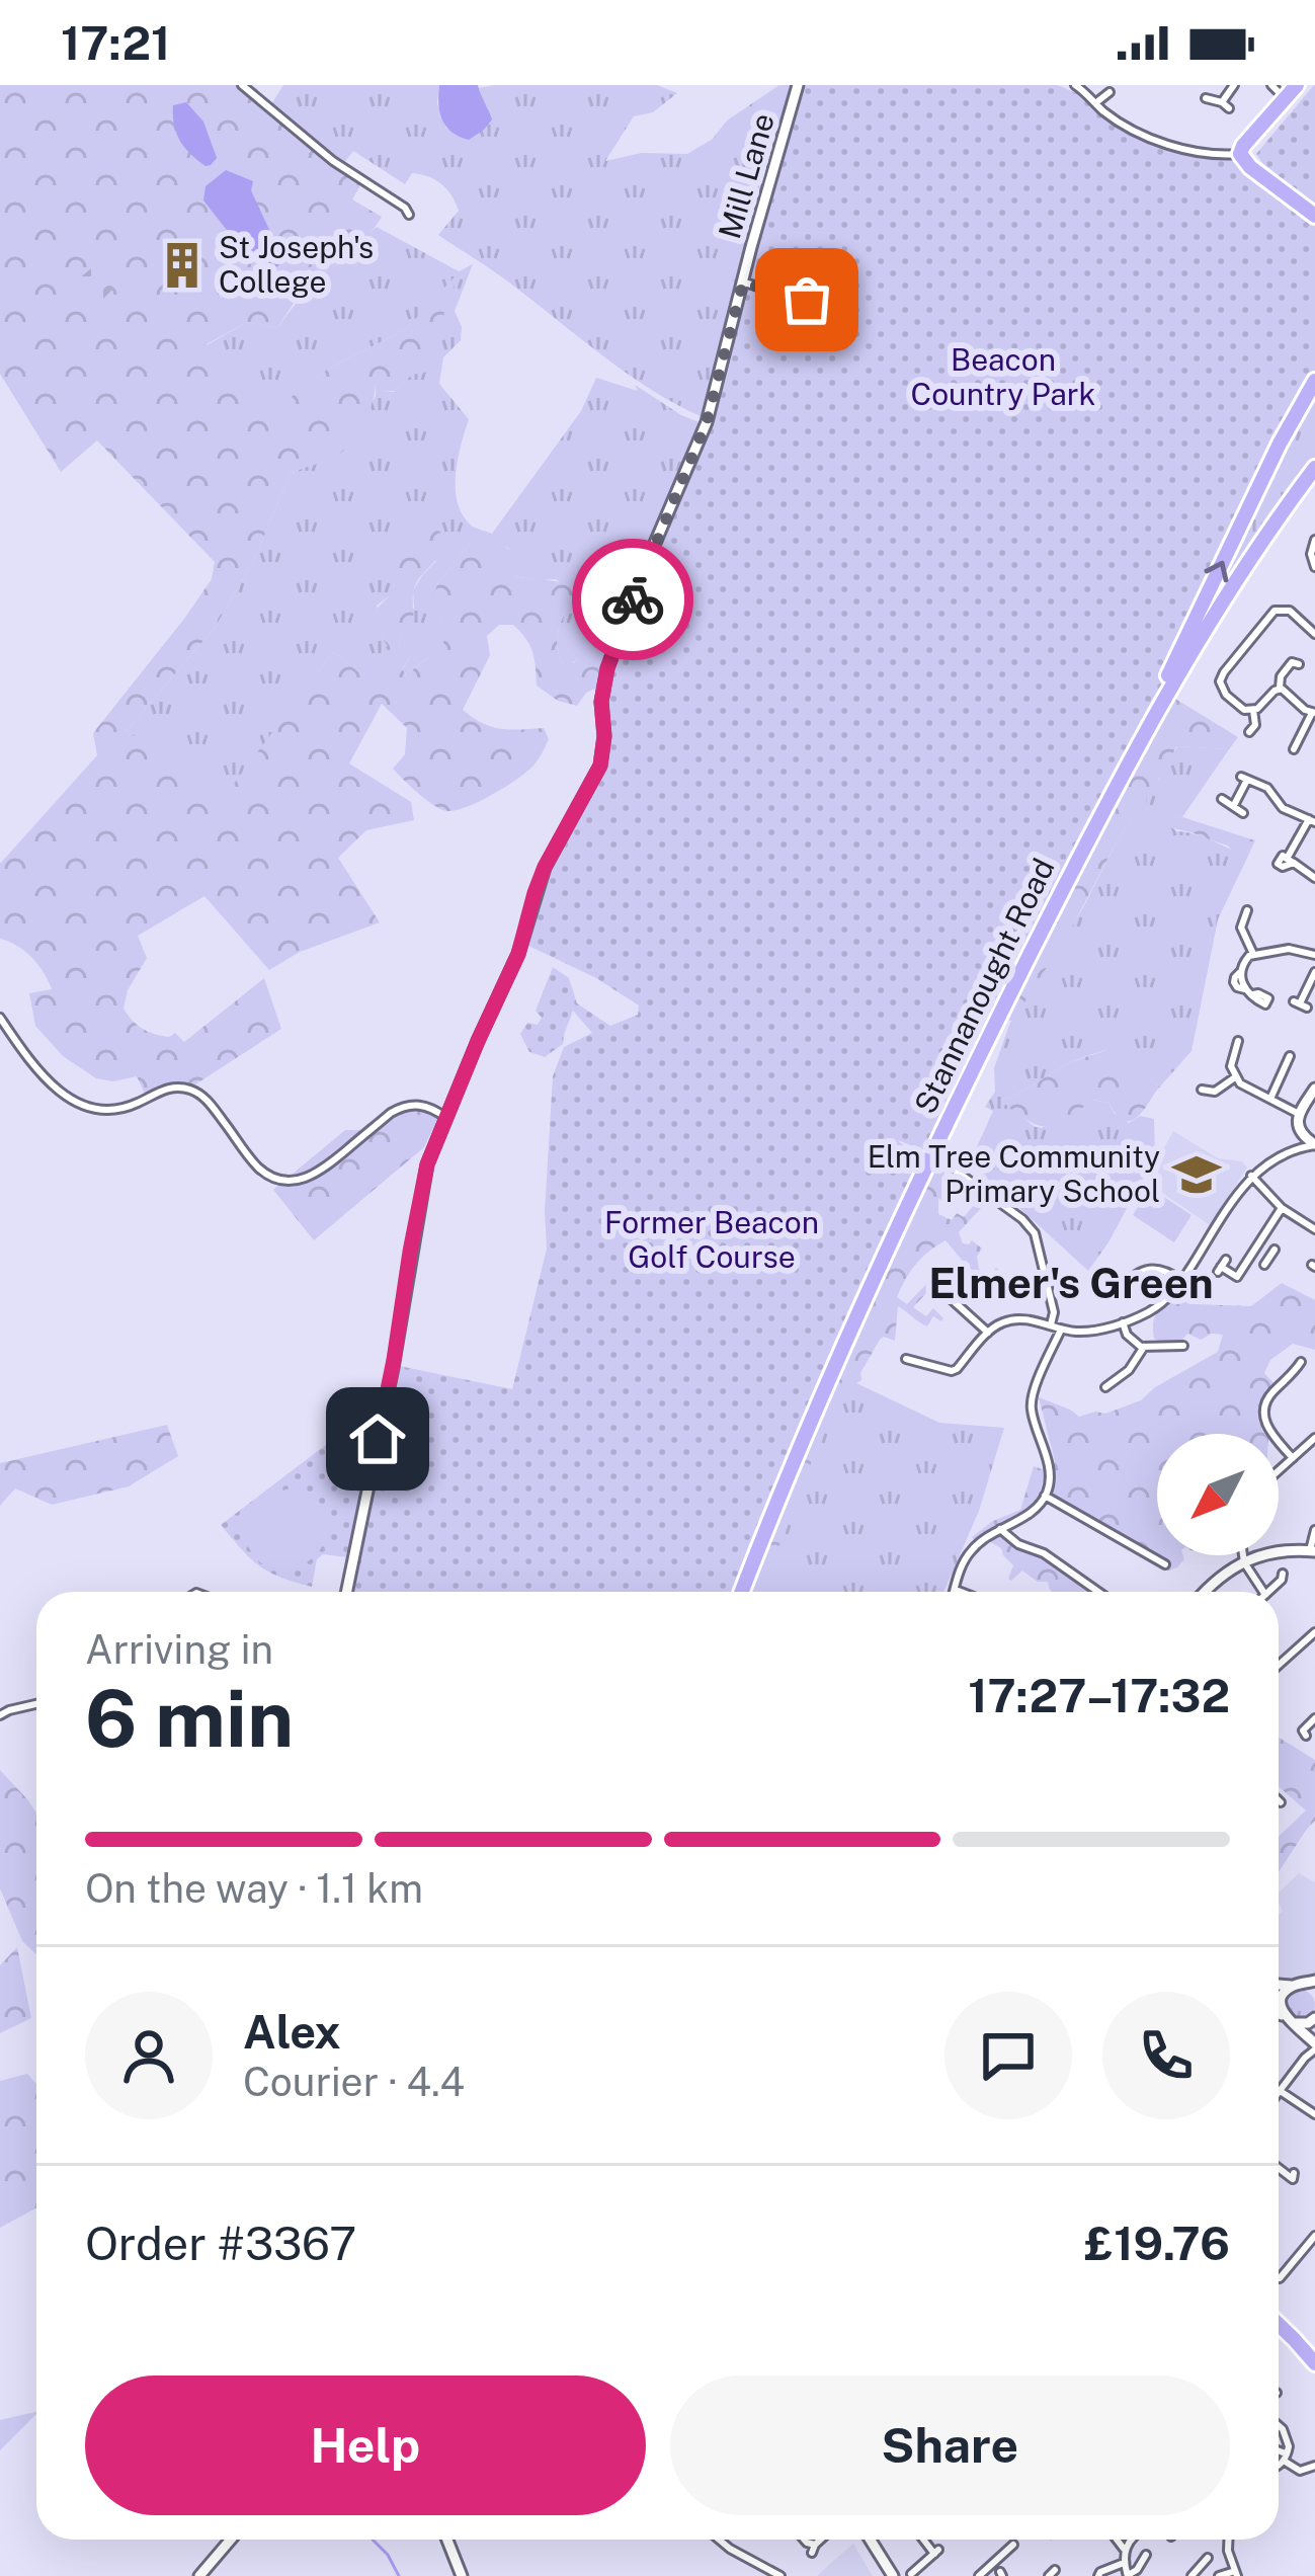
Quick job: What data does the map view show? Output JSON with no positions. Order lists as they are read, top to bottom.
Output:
{
  "streets": {
    "main road": ["Stannanought Road"],
    "street": ["Mill Lane"]
  },
  "districts": ["Elmer's Green"],
  "parks": ["Beacon Country Park", "Former Beacon Golf Course"],
  "places": {
    "building": ["St Joseph's College"],
    "school or university": ["Elm Tree Community Primary School"]
  },
  "north": "bottom left",
  "page": {
    "status": "17:21",
    "heading": ["6 min", "Arriving in", "17:27–17:32"],
    "panel": [
      "Alex",
      "Courier · 4.4",
      "Order #3367",
      "£19.76"
    ],
    "bar": "On the way · 1.1 km",
    "buttons": ["Help", "Share"]
  }
}
